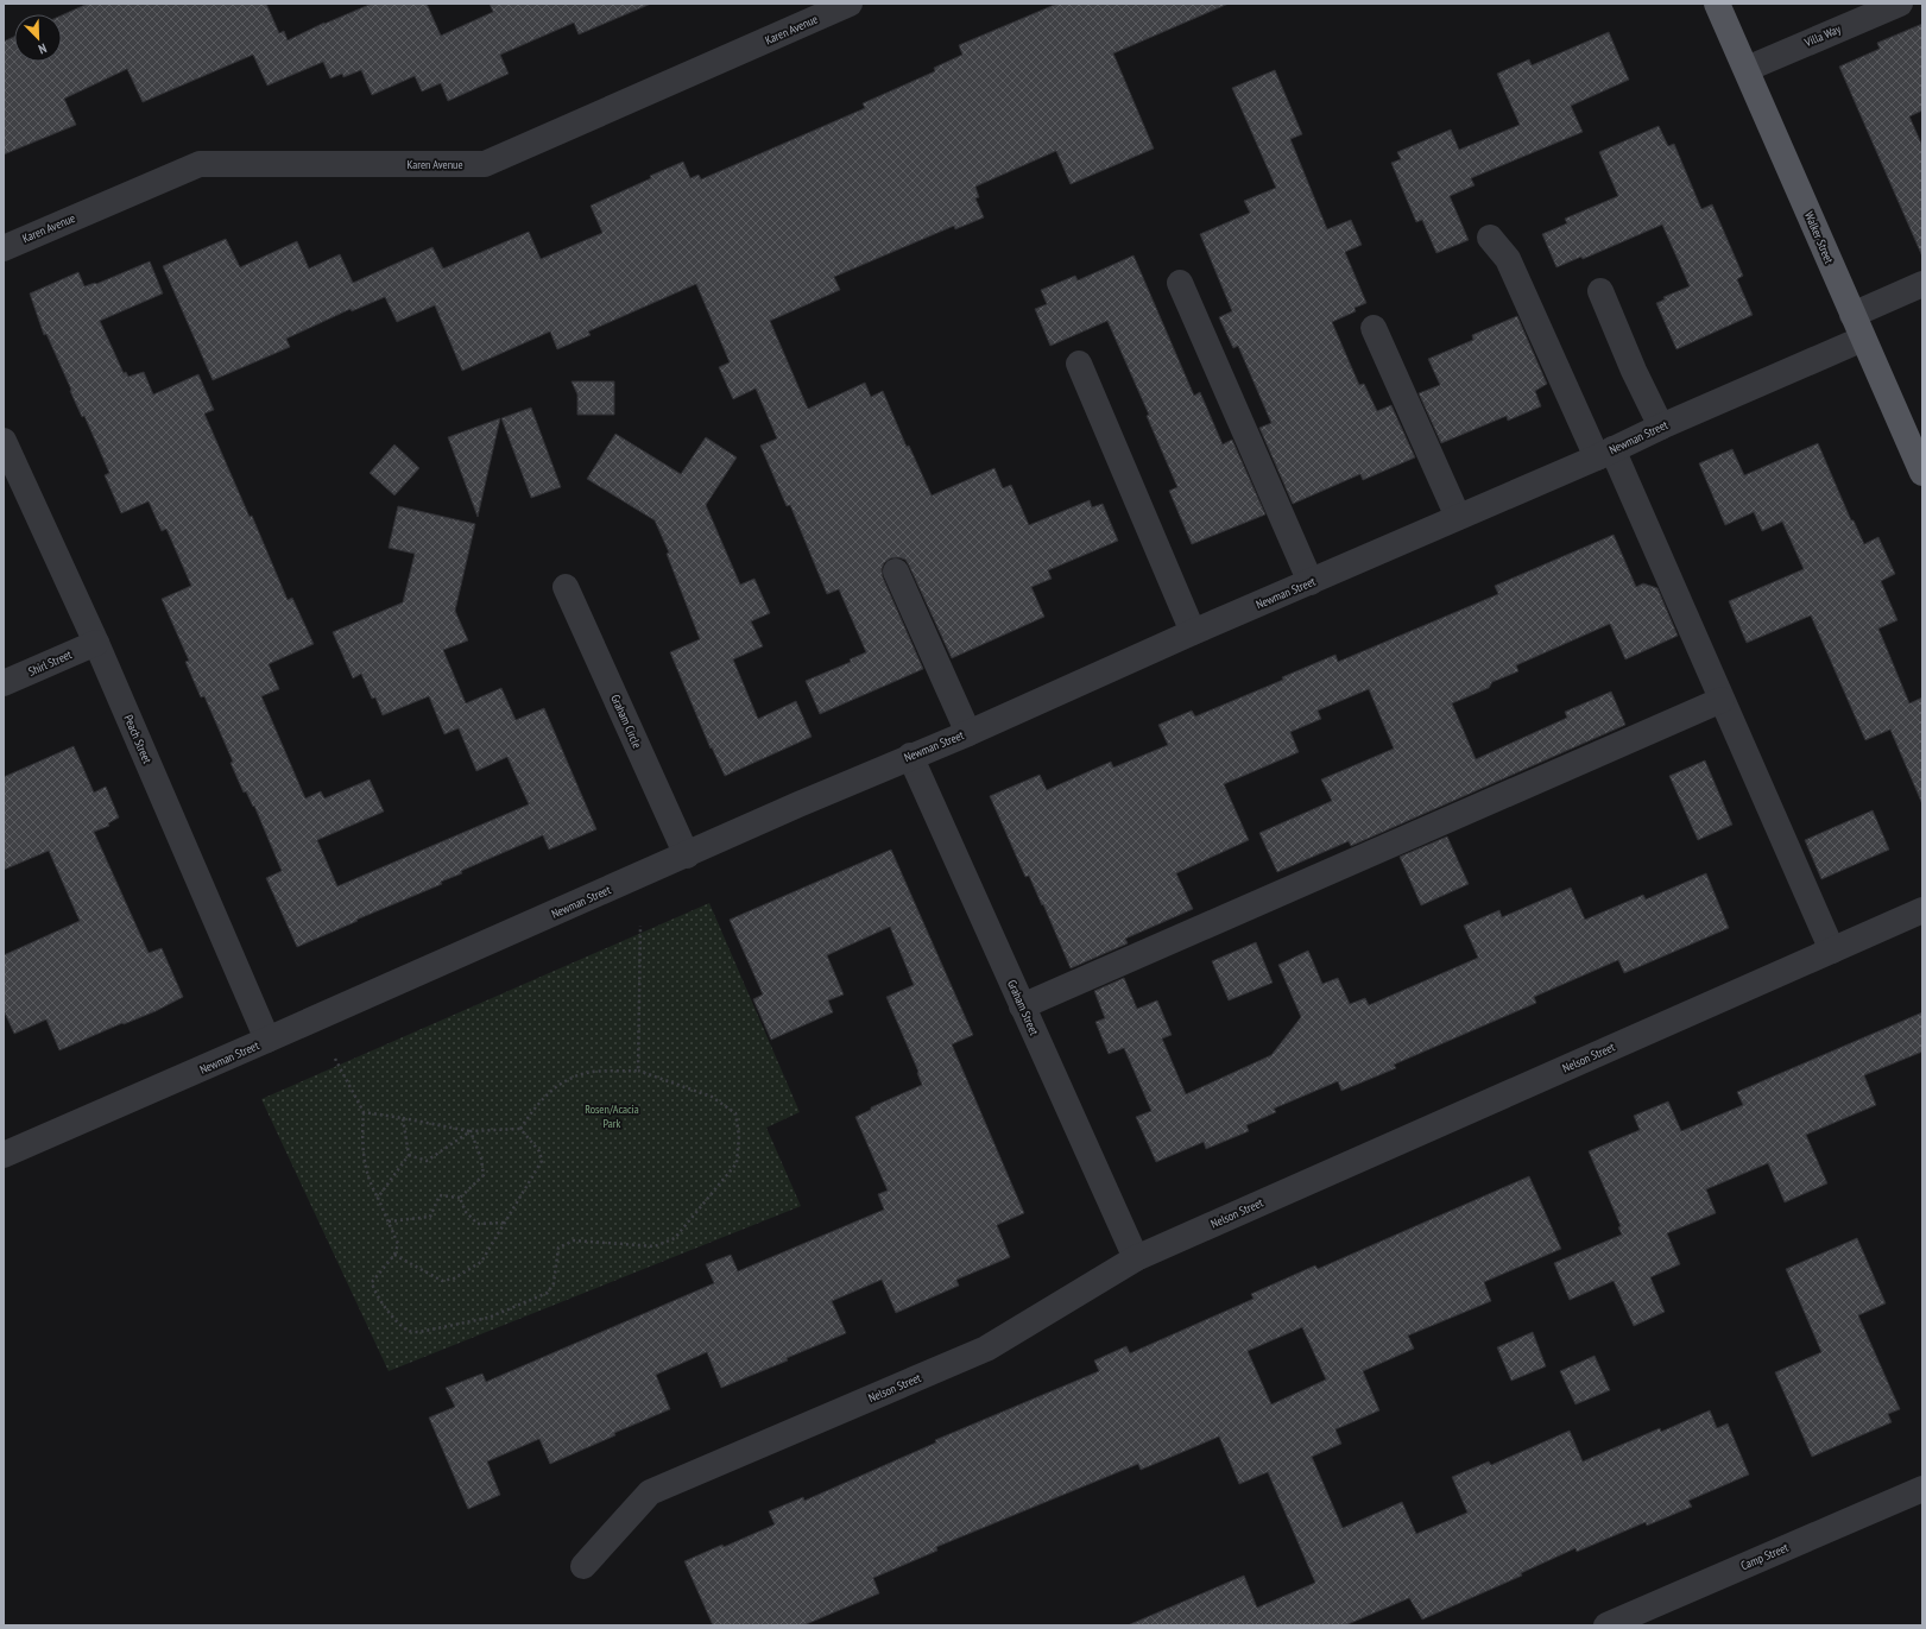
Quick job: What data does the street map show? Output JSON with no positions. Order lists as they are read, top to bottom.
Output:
{
  "streets": {
    "main road": ["Walker Street"],
    "street": [
      "Karen Avenue",
      "Villa Way",
      "Newman Street",
      "Shirl Street",
      "Graham Circle",
      "Peach Street",
      "Graham Street",
      "Nelson Street",
      "Camp Street"
    ]
  },
  "crossings": [
    ["Villa Way", "Walker Street"],
    ["Walker Street", "Newman Street"],
    ["Newman Street", "Graham Circle"],
    ["Newman Street", "Peach Street"],
    ["Newman Street", "Graham Street"],
    ["Shirl Street", "Peach Street"],
    ["Graham Street", "Nelson Street"]
  ],
  "parks": ["Rosen/Acacia Park"],
  "north": "bottom right"
}
